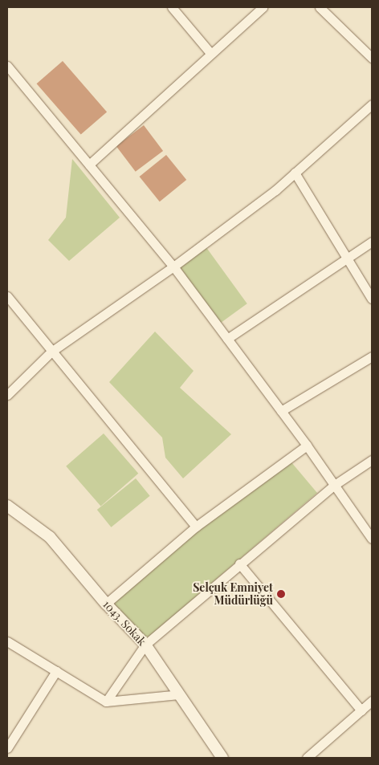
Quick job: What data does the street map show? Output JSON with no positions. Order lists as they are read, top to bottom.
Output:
{
  "streets": {
    "street": ["1043. Sokak"]
  },
  "places": ["Selçuk Emniyet Müdürlüğü"]
}
